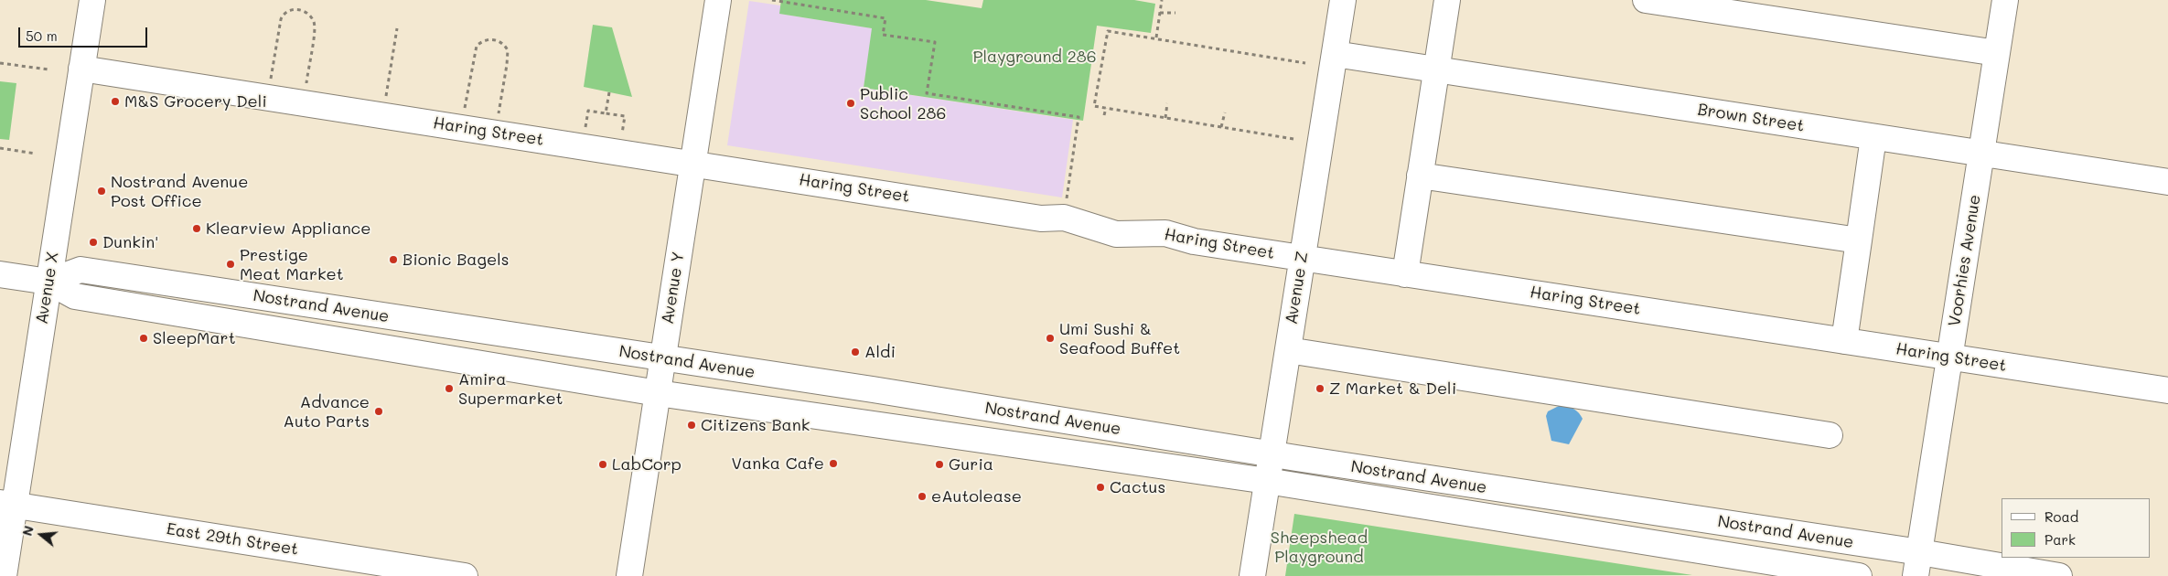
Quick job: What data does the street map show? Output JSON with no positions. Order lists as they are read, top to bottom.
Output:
{
  "streets": {
    "street": [
      "Brown Street",
      "Haring Street",
      "Voorhies Avenue",
      "Avenue X",
      "Avenue Y",
      "Avenue Z",
      "Nostrand Avenue",
      "East 29th Street"
    ]
  },
  "crossings": [
    ["Brown Street", "Voorhies Avenue"],
    ["Brown Street", "Avenue Z"],
    ["Haring Street", "Voorhies Avenue"],
    ["Haring Street", "Avenue X"],
    ["Haring Street", "Avenue Y"],
    ["Haring Street", "Avenue Z"],
    ["Voorhies Avenue", "Nostrand Avenue"],
    ["Avenue X", "Nostrand Avenue"],
    ["Avenue X", "East 29th Street"],
    ["Avenue Y", "Nostrand Avenue"],
    ["Avenue Z", "Nostrand Avenue"]
  ],
  "parks": ["Playground 286", "Sheepshead Playground"],
  "places": [
    "M&S Grocery Deli",
    "Public School 286",
    "Nostrand Avenue Post Office",
    "Klearview Appliance",
    "Dunkin'",
    "Bionic Bagels",
    "Prestige Meat Market",
    "SleepMart",
    "Umi Sushi & Seafood Buffet",
    "Aldi",
    "Amira Supermarket",
    "Z Market & Deli",
    "Advance Auto Parts",
    "Citizens Bank",
    "Vanka Cafe",
    "LabCorp",
    "Guria",
    "Cactus",
    "eAutolease"
  ],
  "legend": ["Road", "Park"],
  "scale_bar": "50 m",
  "north": "left"
}
